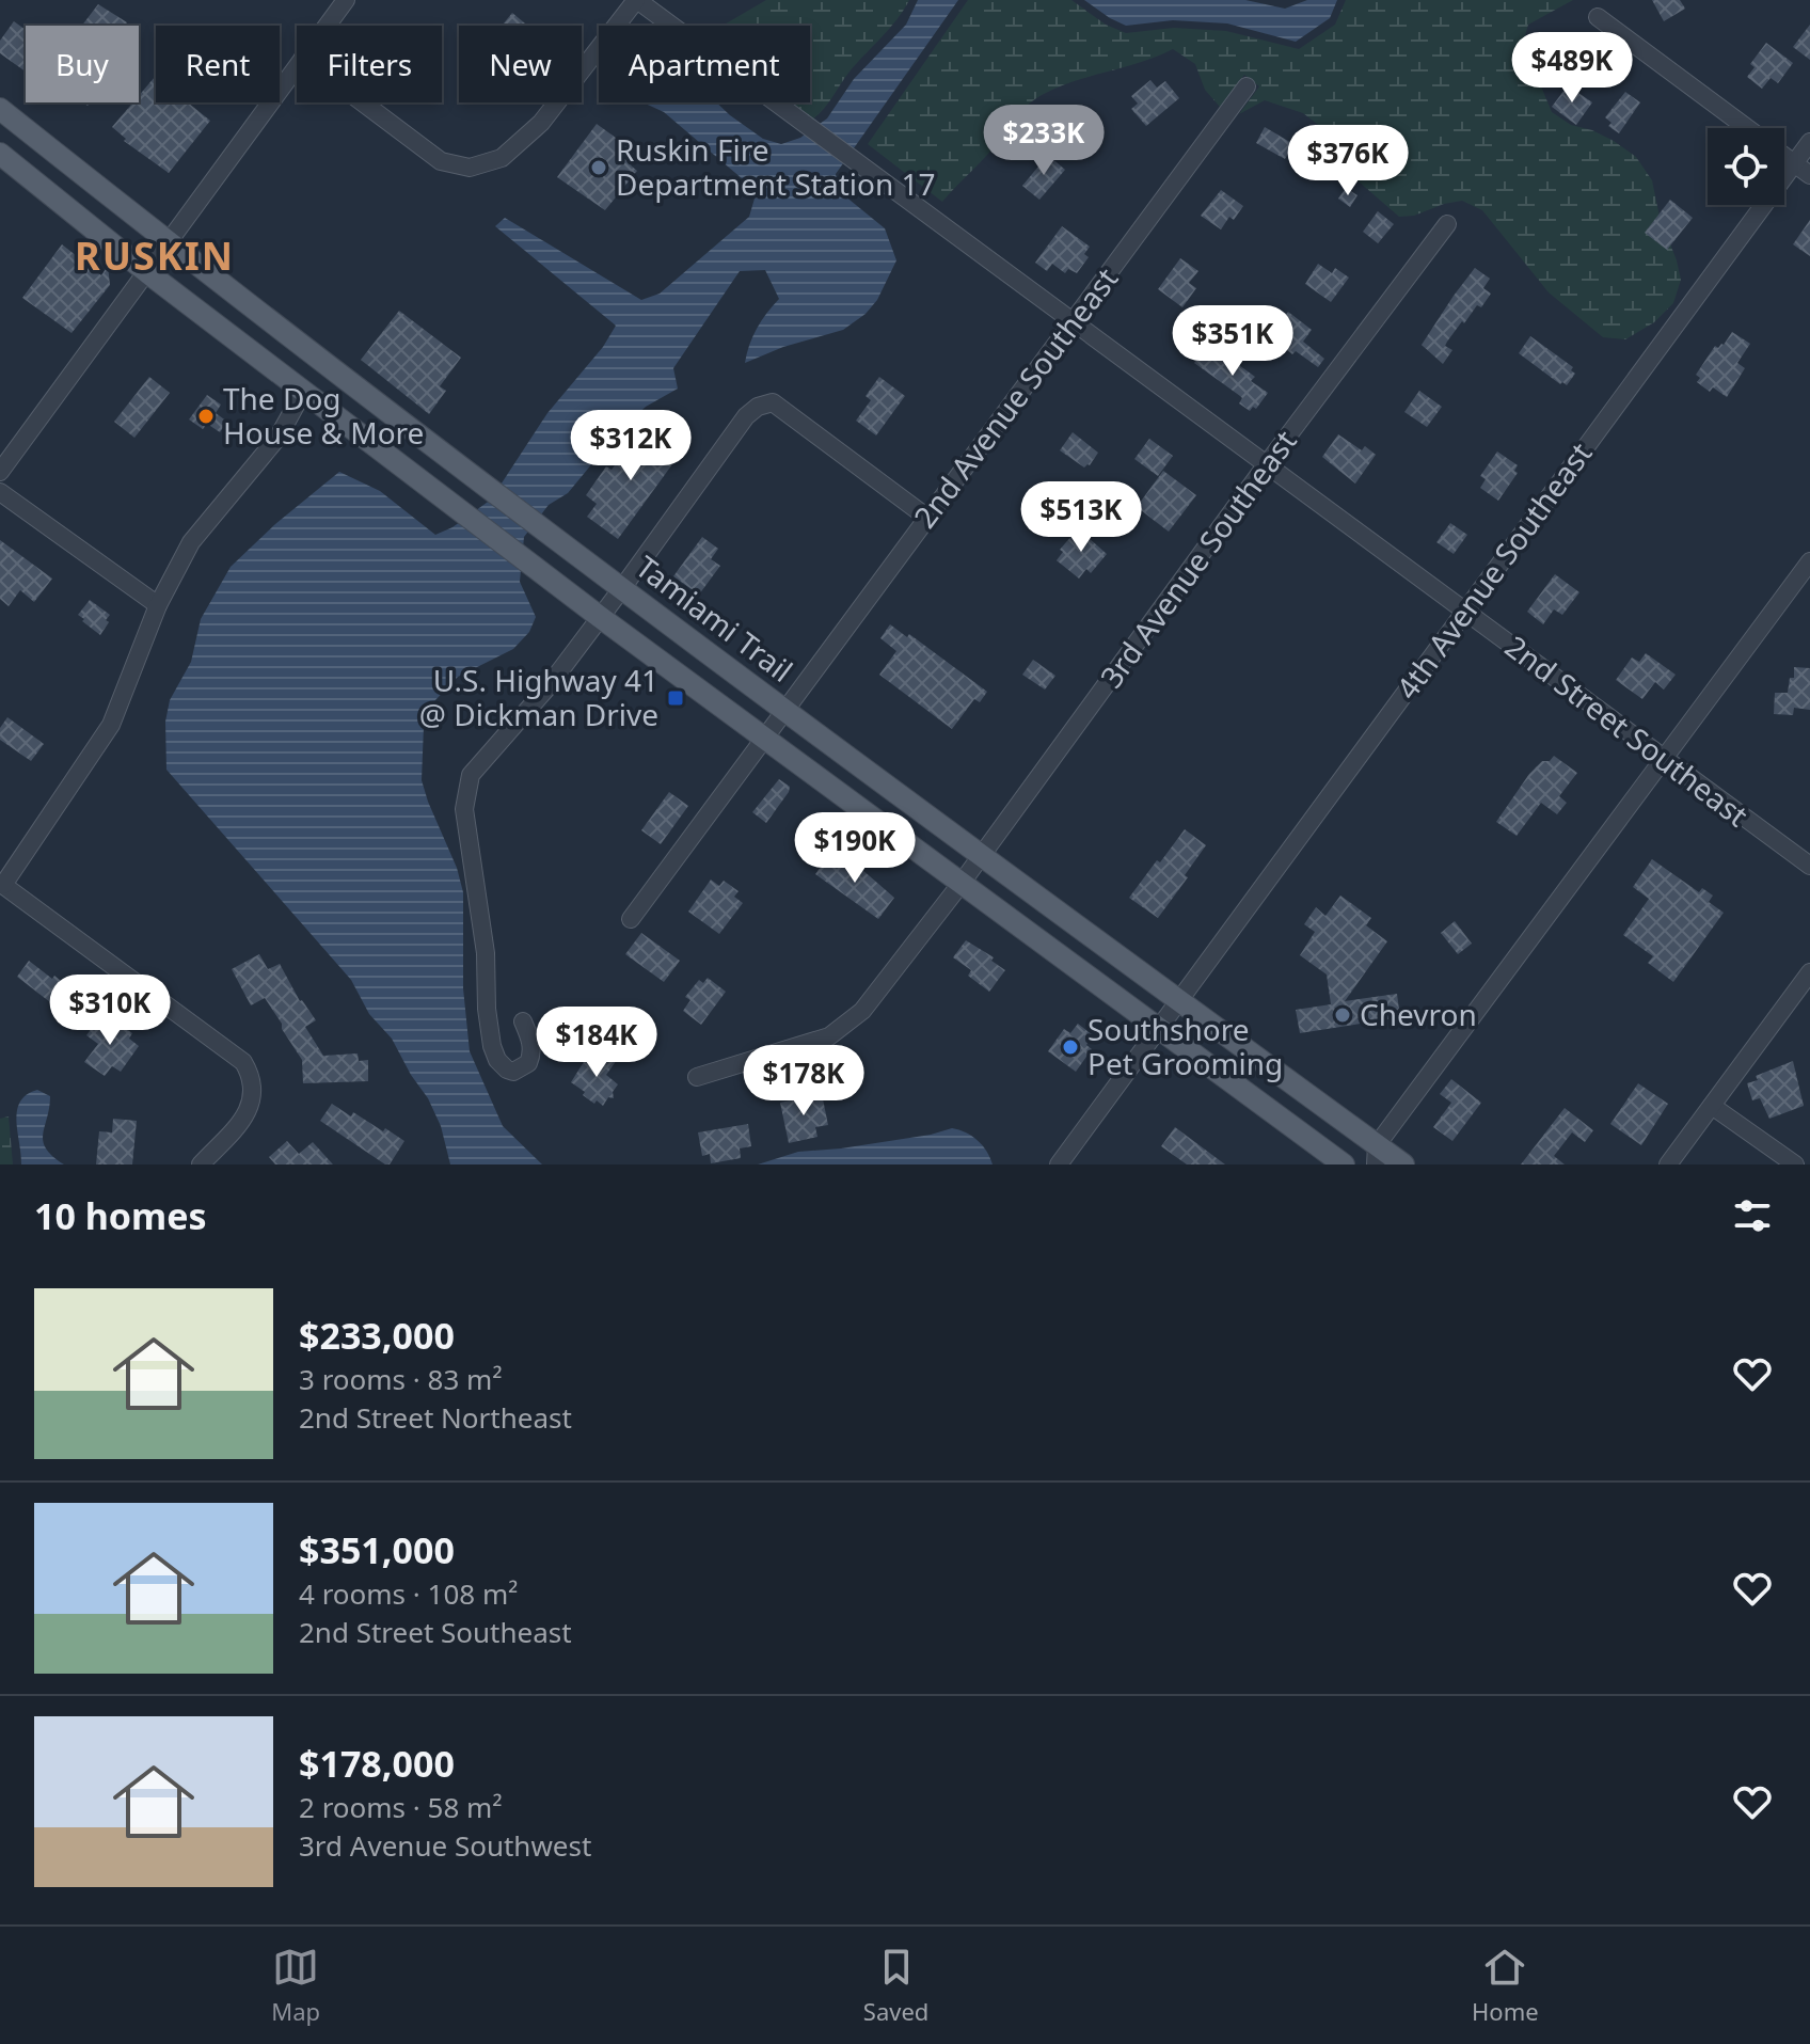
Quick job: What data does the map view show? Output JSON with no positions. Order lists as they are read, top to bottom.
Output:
{
  "streets": {
    "main road": ["Tamiami Trail"],
    "street": [
      "2nd Avenue Southeast",
      "3rd Avenue Southeast",
      "4th Avenue Southeast",
      "2nd Street Southeast"
    ]
  },
  "crossings": [
    ["2nd Avenue Southeast", "Tamiami Trail"],
    ["2nd Avenue Southeast", "2nd Street Southeast"],
    ["3rd Avenue Southeast", "Tamiami Trail"],
    ["3rd Avenue Southeast", "2nd Street Southeast"],
    ["4th Avenue Southeast", "Tamiami Trail"],
    ["4th Avenue Southeast", "2nd Street Southeast"]
  ],
  "districts": ["RUSKIN"],
  "places": {
    "other": [
      "Ruskin Fire Department Station 17",
      "The Dog House & More",
      "Chevron",
      "Southshore Pet Grooming"
    ],
    "transit": ["U.S. Highway 41 @ Dickman Drive"]
  },
  "page": {
    "chip": [
      "Buy",
      "Rent",
      "Filters",
      "New",
      "Apartment"
    ],
    "price": [
      "$489K",
      "$233K",
      "$376K",
      "$351K",
      "$312K",
      "$513K",
      "$190K",
      "$310K",
      "$184K",
      "$178K"
    ],
    "heading": "10 homes",
    "list": [
      {
        "name": "$233,000",
        "note": "3 rooms · 83 m² · 2nd Street Northeast"
      },
      {
        "name": "$351,000",
        "note": "4 rooms · 108 m² · 2nd Street Southeast"
      },
      {
        "name": "$178,000",
        "note": "2 rooms · 58 m² · 3rd Avenue Southwest"
      }
    ],
    "tabs": ["Map", "Saved", "Home"]
  }
}
